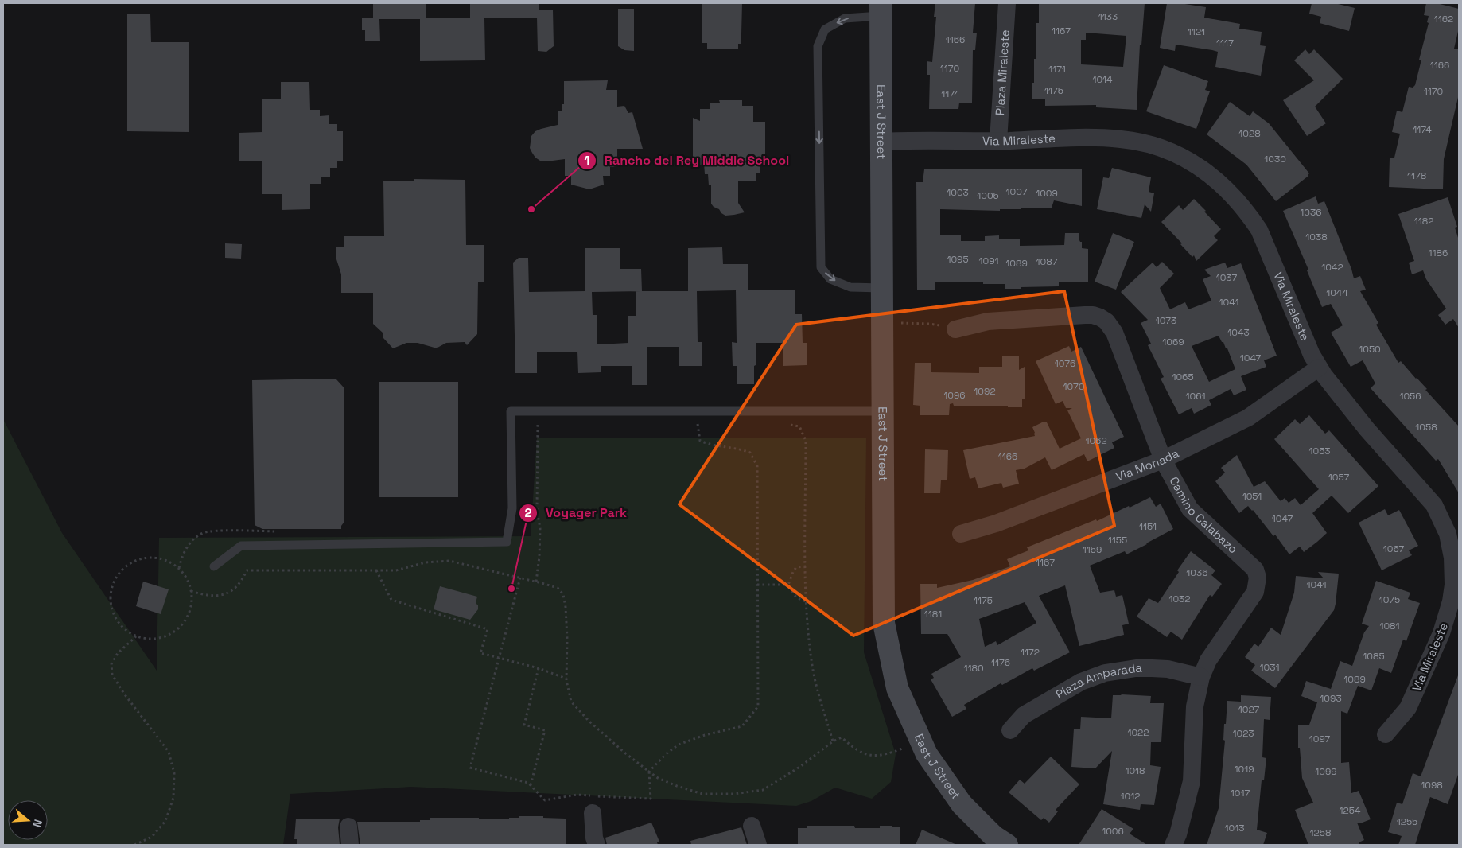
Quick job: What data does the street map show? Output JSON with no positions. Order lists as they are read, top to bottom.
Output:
{
  "streets": {
    "street": [
      "Plaza Miraleste",
      "East J Street",
      "Via Miraleste",
      "Via Monada",
      "Camino Calabazo",
      "Plaza Amparada"
    ]
  },
  "crossings": [
    ["Plaza Miraleste", "Via Miraleste"],
    ["East J Street", "Via Miraleste"],
    ["Via Miraleste", "Via Monada"],
    ["Via Monada", "Camino Calabazo"],
    ["Camino Calabazo", "Plaza Amparada"]
  ],
  "places": ["Rancho del Rey Middle School", "Voyager Park"],
  "house_numbers": [
    "1133",
    "1162",
    "1167",
    "1121",
    "1166",
    "1117",
    "1166",
    "1170",
    "1171",
    "1014",
    "1175",
    "1170",
    "1174",
    "1174",
    "1028",
    "1030",
    "1178",
    "1007",
    "1003",
    "1009",
    "1005",
    "1036",
    "1182",
    "1038",
    "1186",
    "1095",
    "1091",
    "1087",
    "1089",
    "1042",
    "1037",
    "1044",
    "1041",
    "1073",
    "1043",
    "1069",
    "1050",
    "1047",
    "1076",
    "1065",
    "1070",
    "1092",
    "1096",
    "1061",
    "1056",
    "1058",
    "1062",
    "1053",
    "1166",
    "1057",
    "1051",
    "1047",
    "1151",
    "1155",
    "1067",
    "1159",
    "1167",
    "1036",
    "1041",
    "1032",
    "1075",
    "1175",
    "1181",
    "1081",
    "1172",
    "1085",
    "1176",
    "1031",
    "1180",
    "1089",
    "1093",
    "1027",
    "1022",
    "1023",
    "1097",
    "1019",
    "1018",
    "1099",
    "1098",
    "1017",
    "1012",
    "1254",
    "1255",
    "1013",
    "1006",
    "1258"
  ],
  "north": "right"
}
